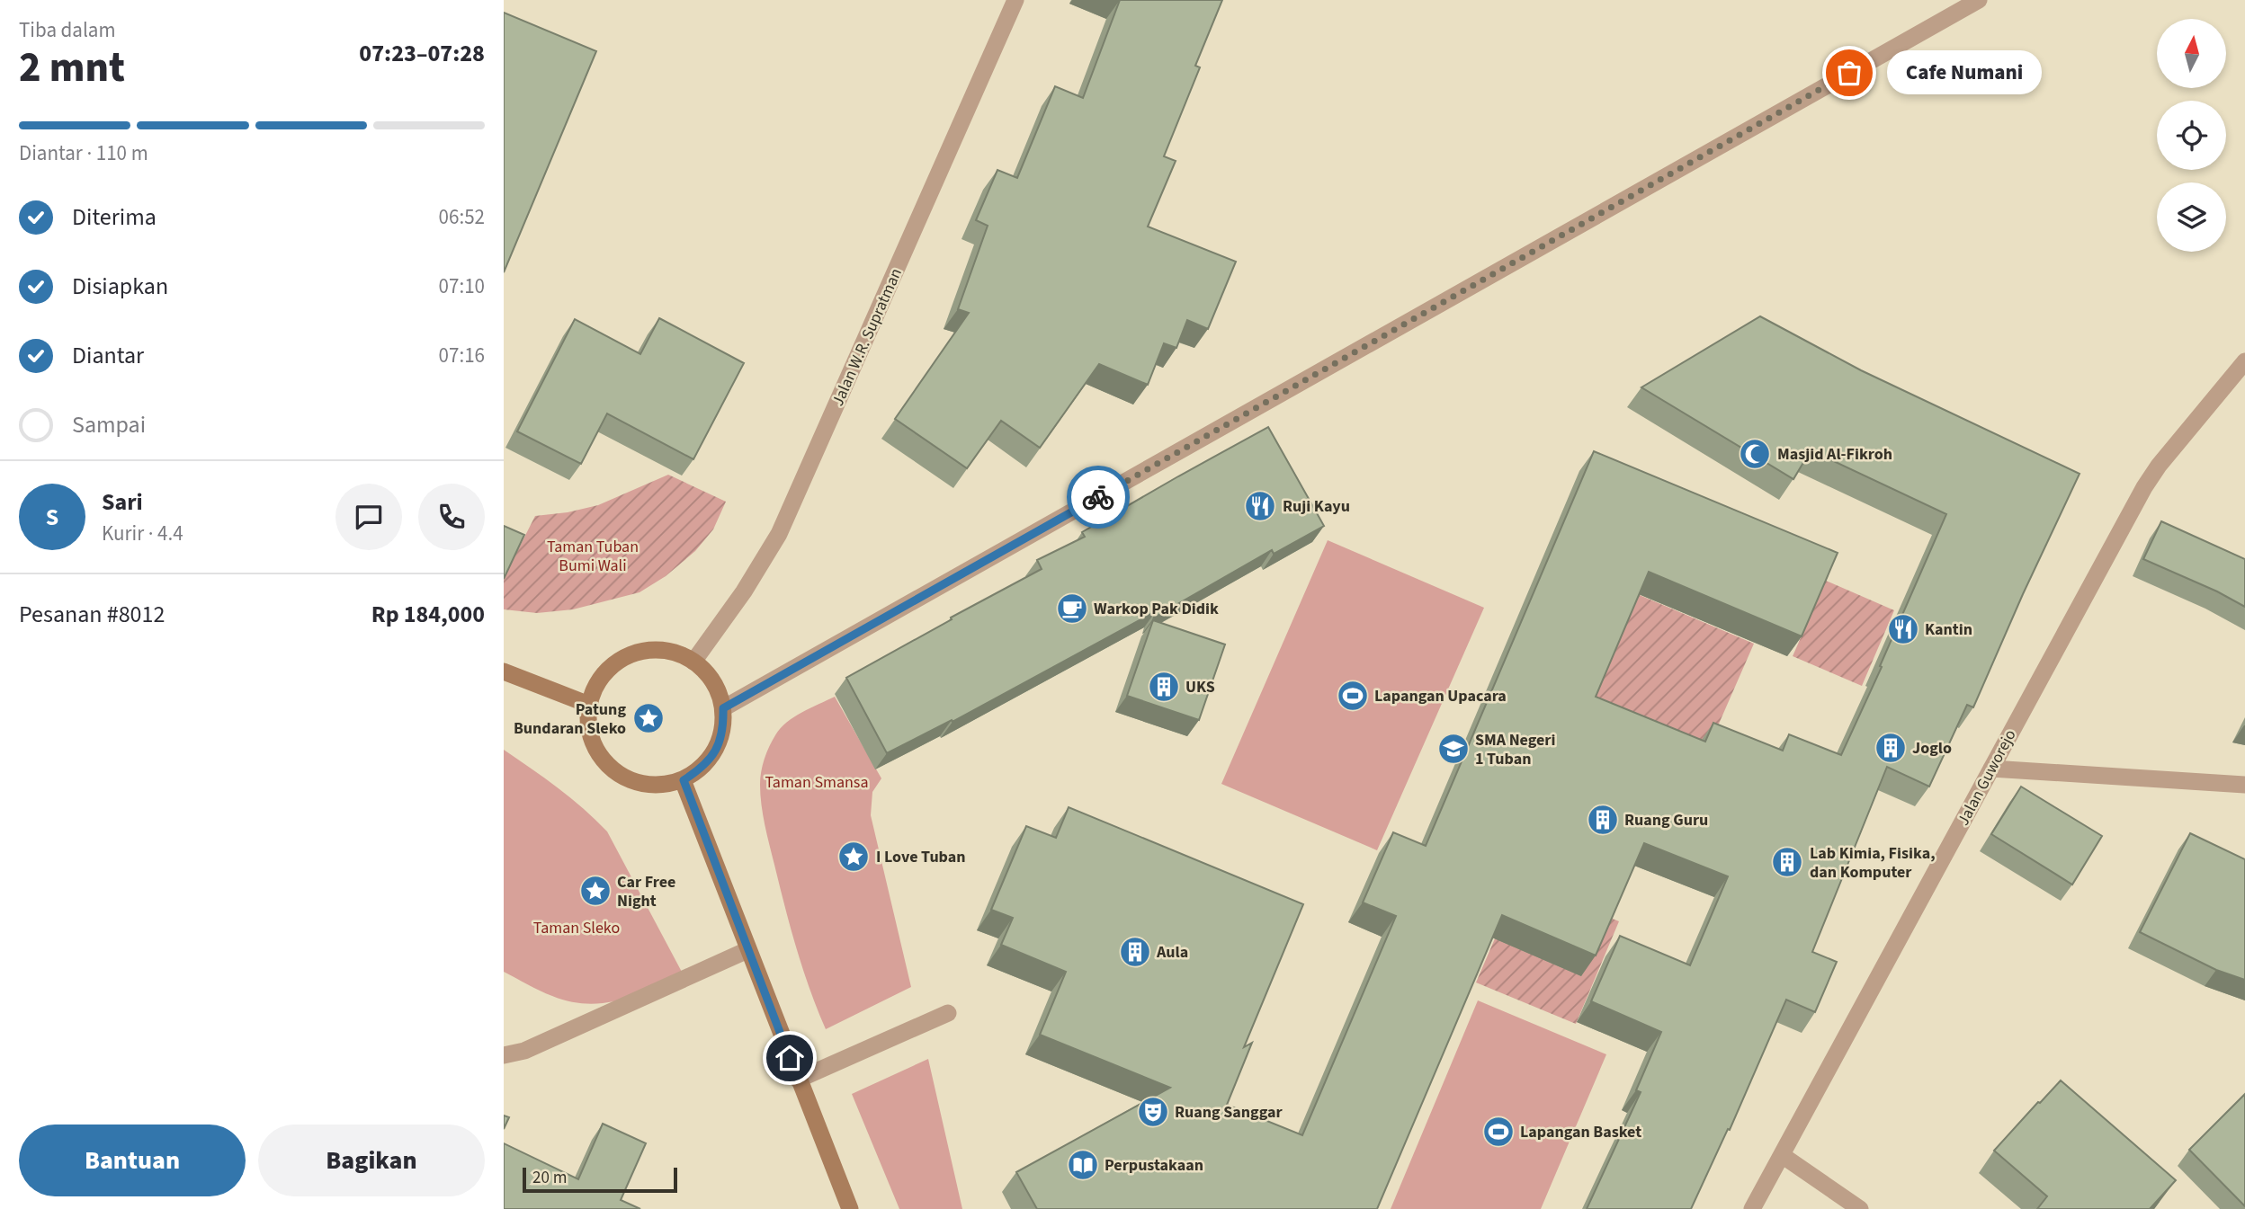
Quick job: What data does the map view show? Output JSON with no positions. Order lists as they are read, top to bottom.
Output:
{
  "streets": {
    "street": ["Jalan W.R. Supratman", "Jalan Guworejo"]
  },
  "parks": ["Taman Tuban Bumi Wali", "Taman Smansa", "Taman Sleko"],
  "places": {
    "other": ["Cafe Numani"],
    "mosque": ["Masjid Al-Fikroh"],
    "restaurant": ["Ruji Kayu", "Kantin"],
    "cafe": ["Warkop Pak Didik"],
    "building": [
      "UKS",
      "Joglo",
      "Ruang Guru",
      "Lab Kimia, Fisika, dan Komputer",
      "Aula"
    ],
    "sports": ["Lapangan Upacara", "Lapangan Basket"],
    "place": ["Patung Bundaran Sleko", "I Love Tuban", "Car Free Night"],
    "school or university": ["SMA Negeri 1 Tuban"],
    "theatre": ["Ruang Sanggar"],
    "library": ["Perpustakaan"]
  },
  "scale_bar": "20 m",
  "north": "top",
  "page": {
    "heading": ["2 mnt", "Tiba dalam", "07:23–07:28"],
    "panel": [
      "Sari",
      "Kurir · 4.4",
      "Pesanan #8012",
      "Rp 184,000"
    ],
    "bubble": "Cafe Numani",
    "bar": "Diantar · 110 m",
    "list": [
      ["Diterima", "06:52"],
      ["Disiapkan", "07:10"],
      ["Diantar", "07:16"],
      "Sampai"
    ],
    "round": "S",
    "buttons": ["Bantuan", "Bagikan"],
    "scale": "20 m"
  }
}
